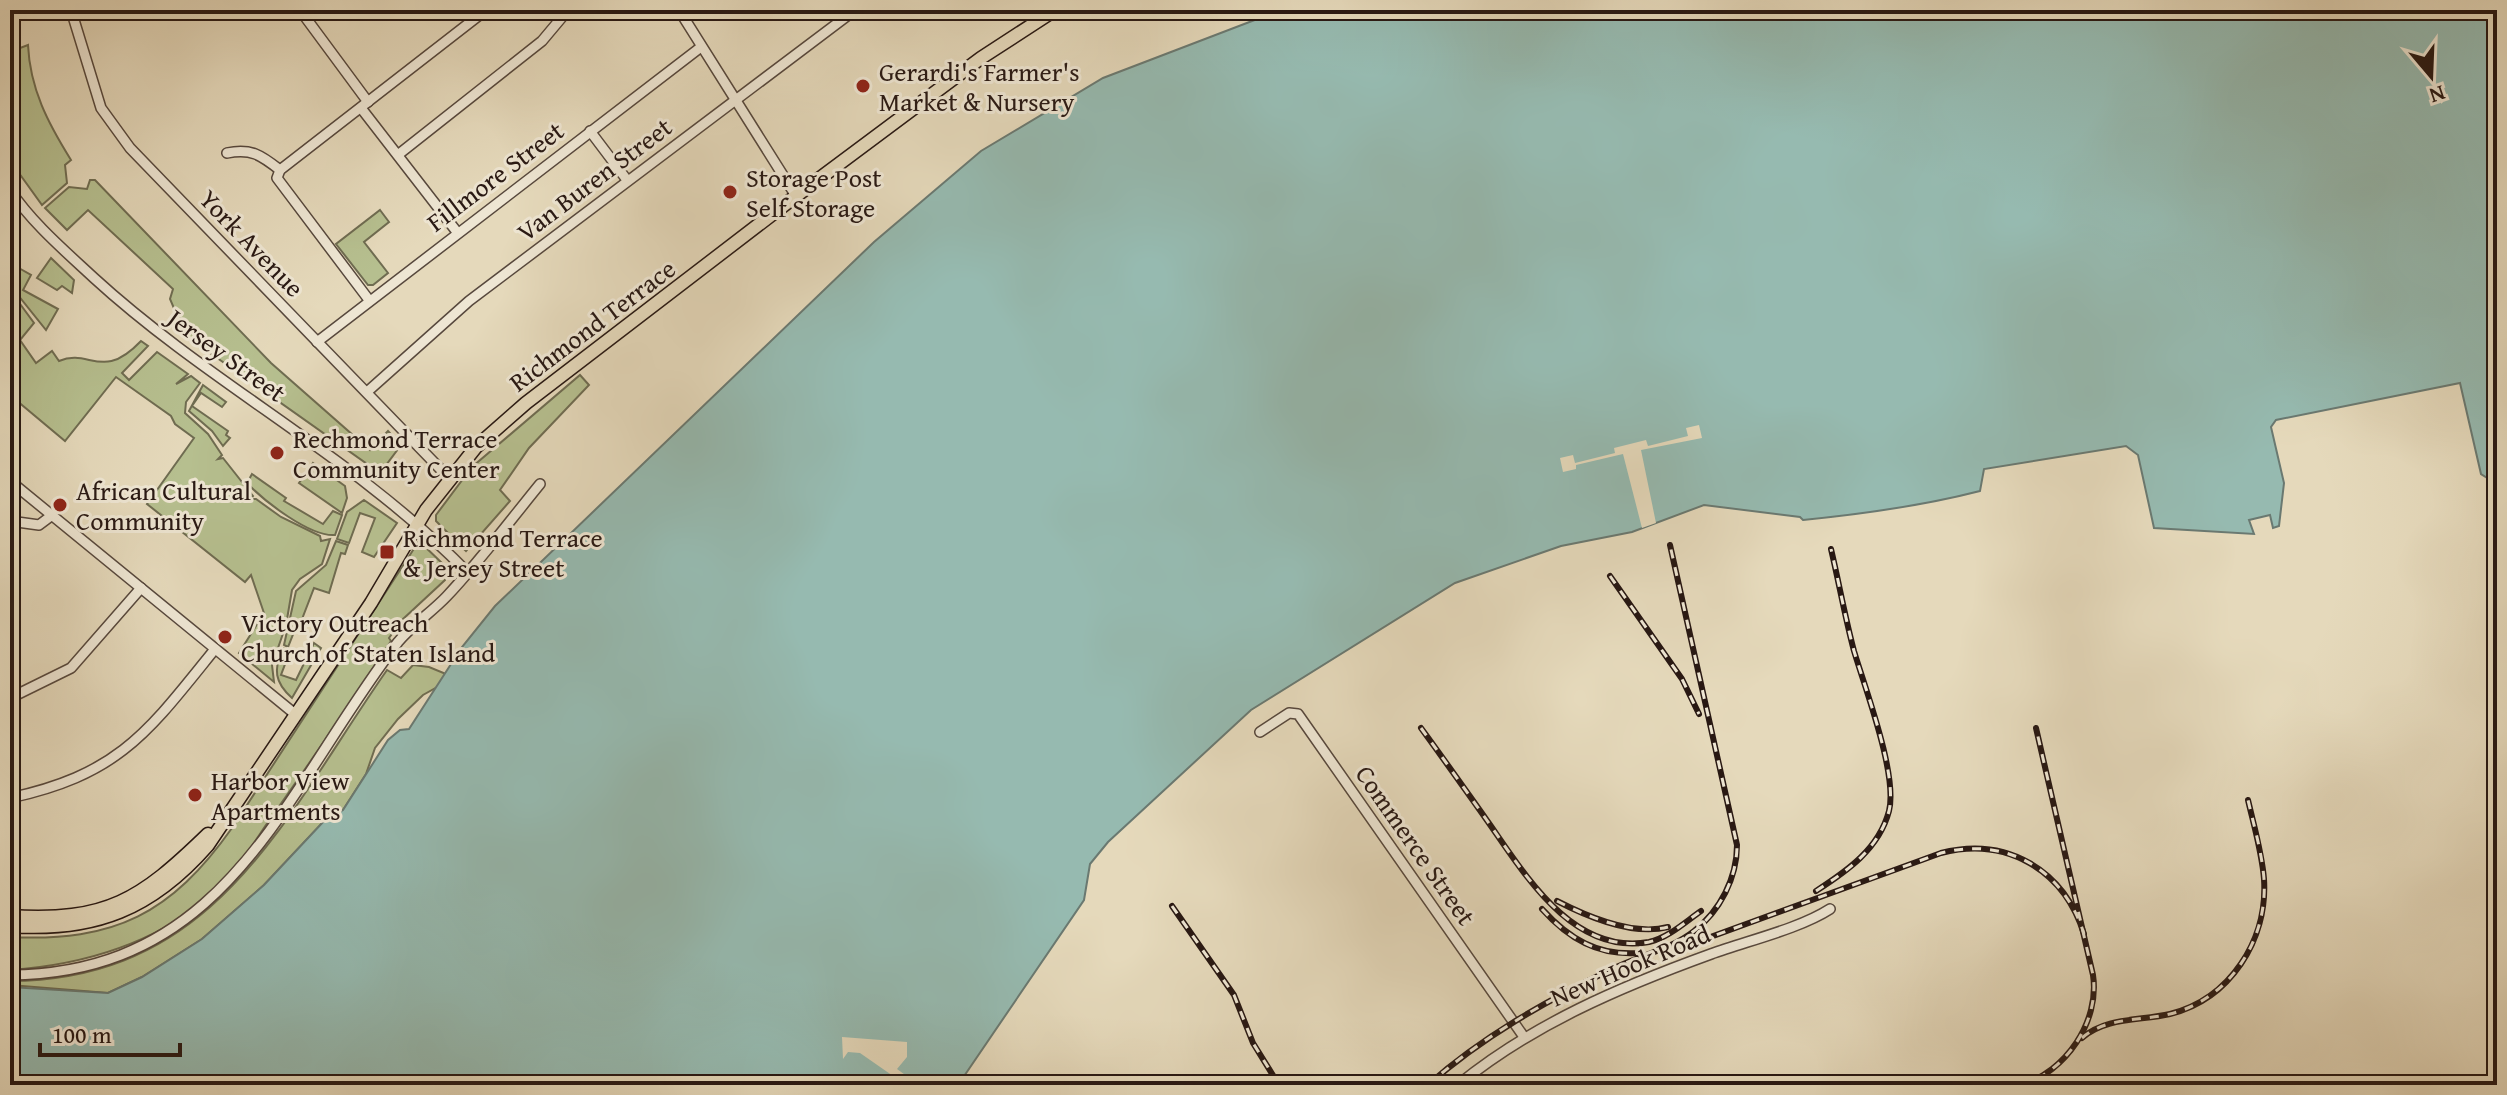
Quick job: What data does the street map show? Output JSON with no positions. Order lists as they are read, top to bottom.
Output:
{
  "streets": {
    "main road": ["Richmond Terrace"],
    "street": [
      "Fillmore Street",
      "Van Buren Street",
      "York Avenue",
      "Jersey Street",
      "Commerce Street",
      "New Hook Road"
    ]
  },
  "crossings": [
    ["Fillmore Street", "York Avenue"],
    ["Van Buren Street", "York Avenue"],
    ["York Avenue", "Richmond Terrace"],
    ["Richmond Terrace", "Jersey Street"],
    ["Commerce Street", "New Hook Road"]
  ],
  "places": {
    "other": [
      "Gerardi's Farmer's Market & Nursery",
      "Storage Post Self Storage",
      "Rechmond Terrace Community Center",
      "African Cultural Community",
      "Victory Outreach Church of Staten Island",
      "Harbor View Apartments"
    ],
    "transit": ["Richmond Terrace & Jersey Street"]
  },
  "scale_bar": "100 m",
  "north": "bottom"
}
